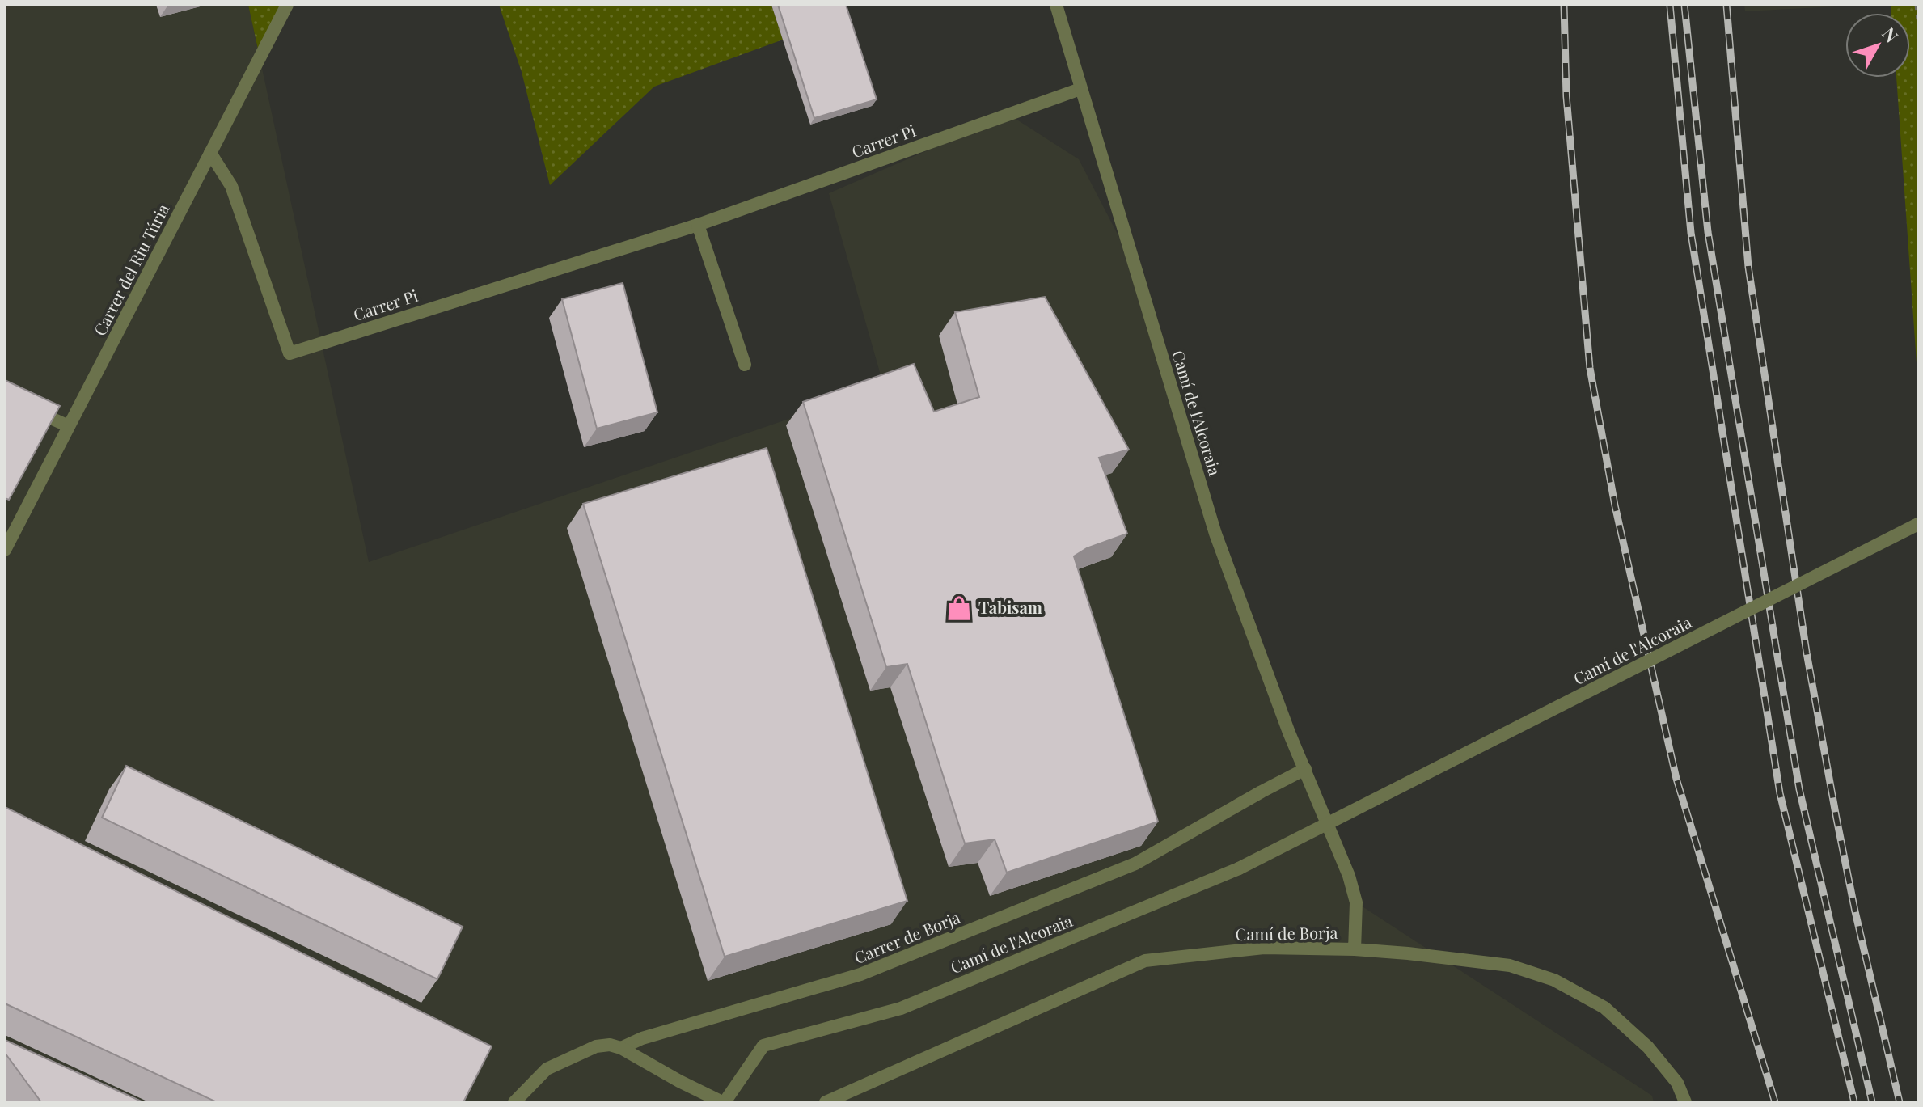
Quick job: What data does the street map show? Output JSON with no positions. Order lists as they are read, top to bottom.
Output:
{
  "streets": {
    "street": [
      "Carrer Pi",
      "Carrer del Riu Túria",
      "Camí de l'Alcoraia",
      "Camí de Borja",
      "Carrer de Borja"
    ]
  },
  "crossings": [
    ["Carrer Pi", "Carrer del Riu Túria"],
    ["Carrer Pi", "Camí de l'Alcoraia"],
    ["Camí de l'Alcoraia", "Camí de Borja"],
    ["Camí de l'Alcoraia", "Carrer de Borja"]
  ],
  "places": {
    "shop": ["Tabisam"]
  },
  "north": "top right"
}
